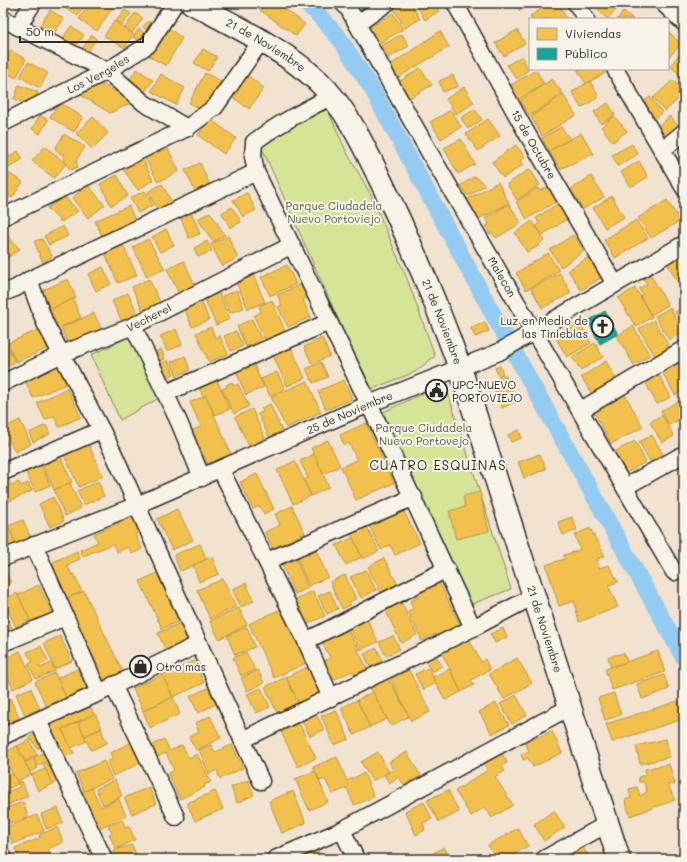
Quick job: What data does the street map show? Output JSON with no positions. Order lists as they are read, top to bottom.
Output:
{
  "streets": {
    "street": [
      "21 de Noviembre",
      "Los Vergeles",
      "15 de Octubre",
      "Malecon",
      "Vecherel",
      "25 de Noviembre"
    ]
  },
  "crossings": [
    ["21 de Noviembre", "25 de Noviembre"],
    ["15 de Octubre", "25 de Noviembre"],
    ["Malecon", "25 de Noviembre"]
  ],
  "districts": ["CUATRO ESQUINAS"],
  "parks": ["Parque Ciudadela Nuevo Portoviejo", "Parque Ciudadela Nuevo Portovejo"],
  "places": {
    "church": ["Luz en Medio de las Tinieblas"],
    "public building": ["UPC-NUEVO PORTOVIEJO"],
    "shop": ["Otro más"]
  },
  "legend": ["Viviendas", "Público"],
  "scale_bar": "50 m"
}
